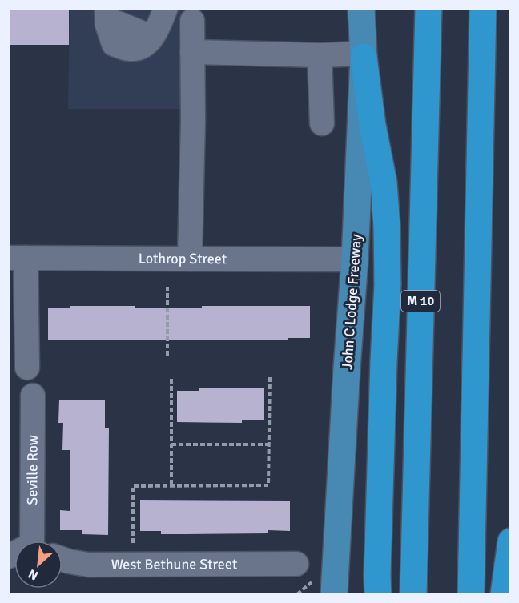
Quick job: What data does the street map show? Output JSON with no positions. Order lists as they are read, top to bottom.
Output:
{
  "streets": {
    "highway": ["M 10"],
    "main road": ["John C Lodge Freeway"],
    "street": ["Lothrop Street", "Seville Row", "West Bethune Street"]
  },
  "crossings": [
    ["Lothrop Street", "John C Lodge Freeway"]
  ],
  "north": "bottom left"
}
